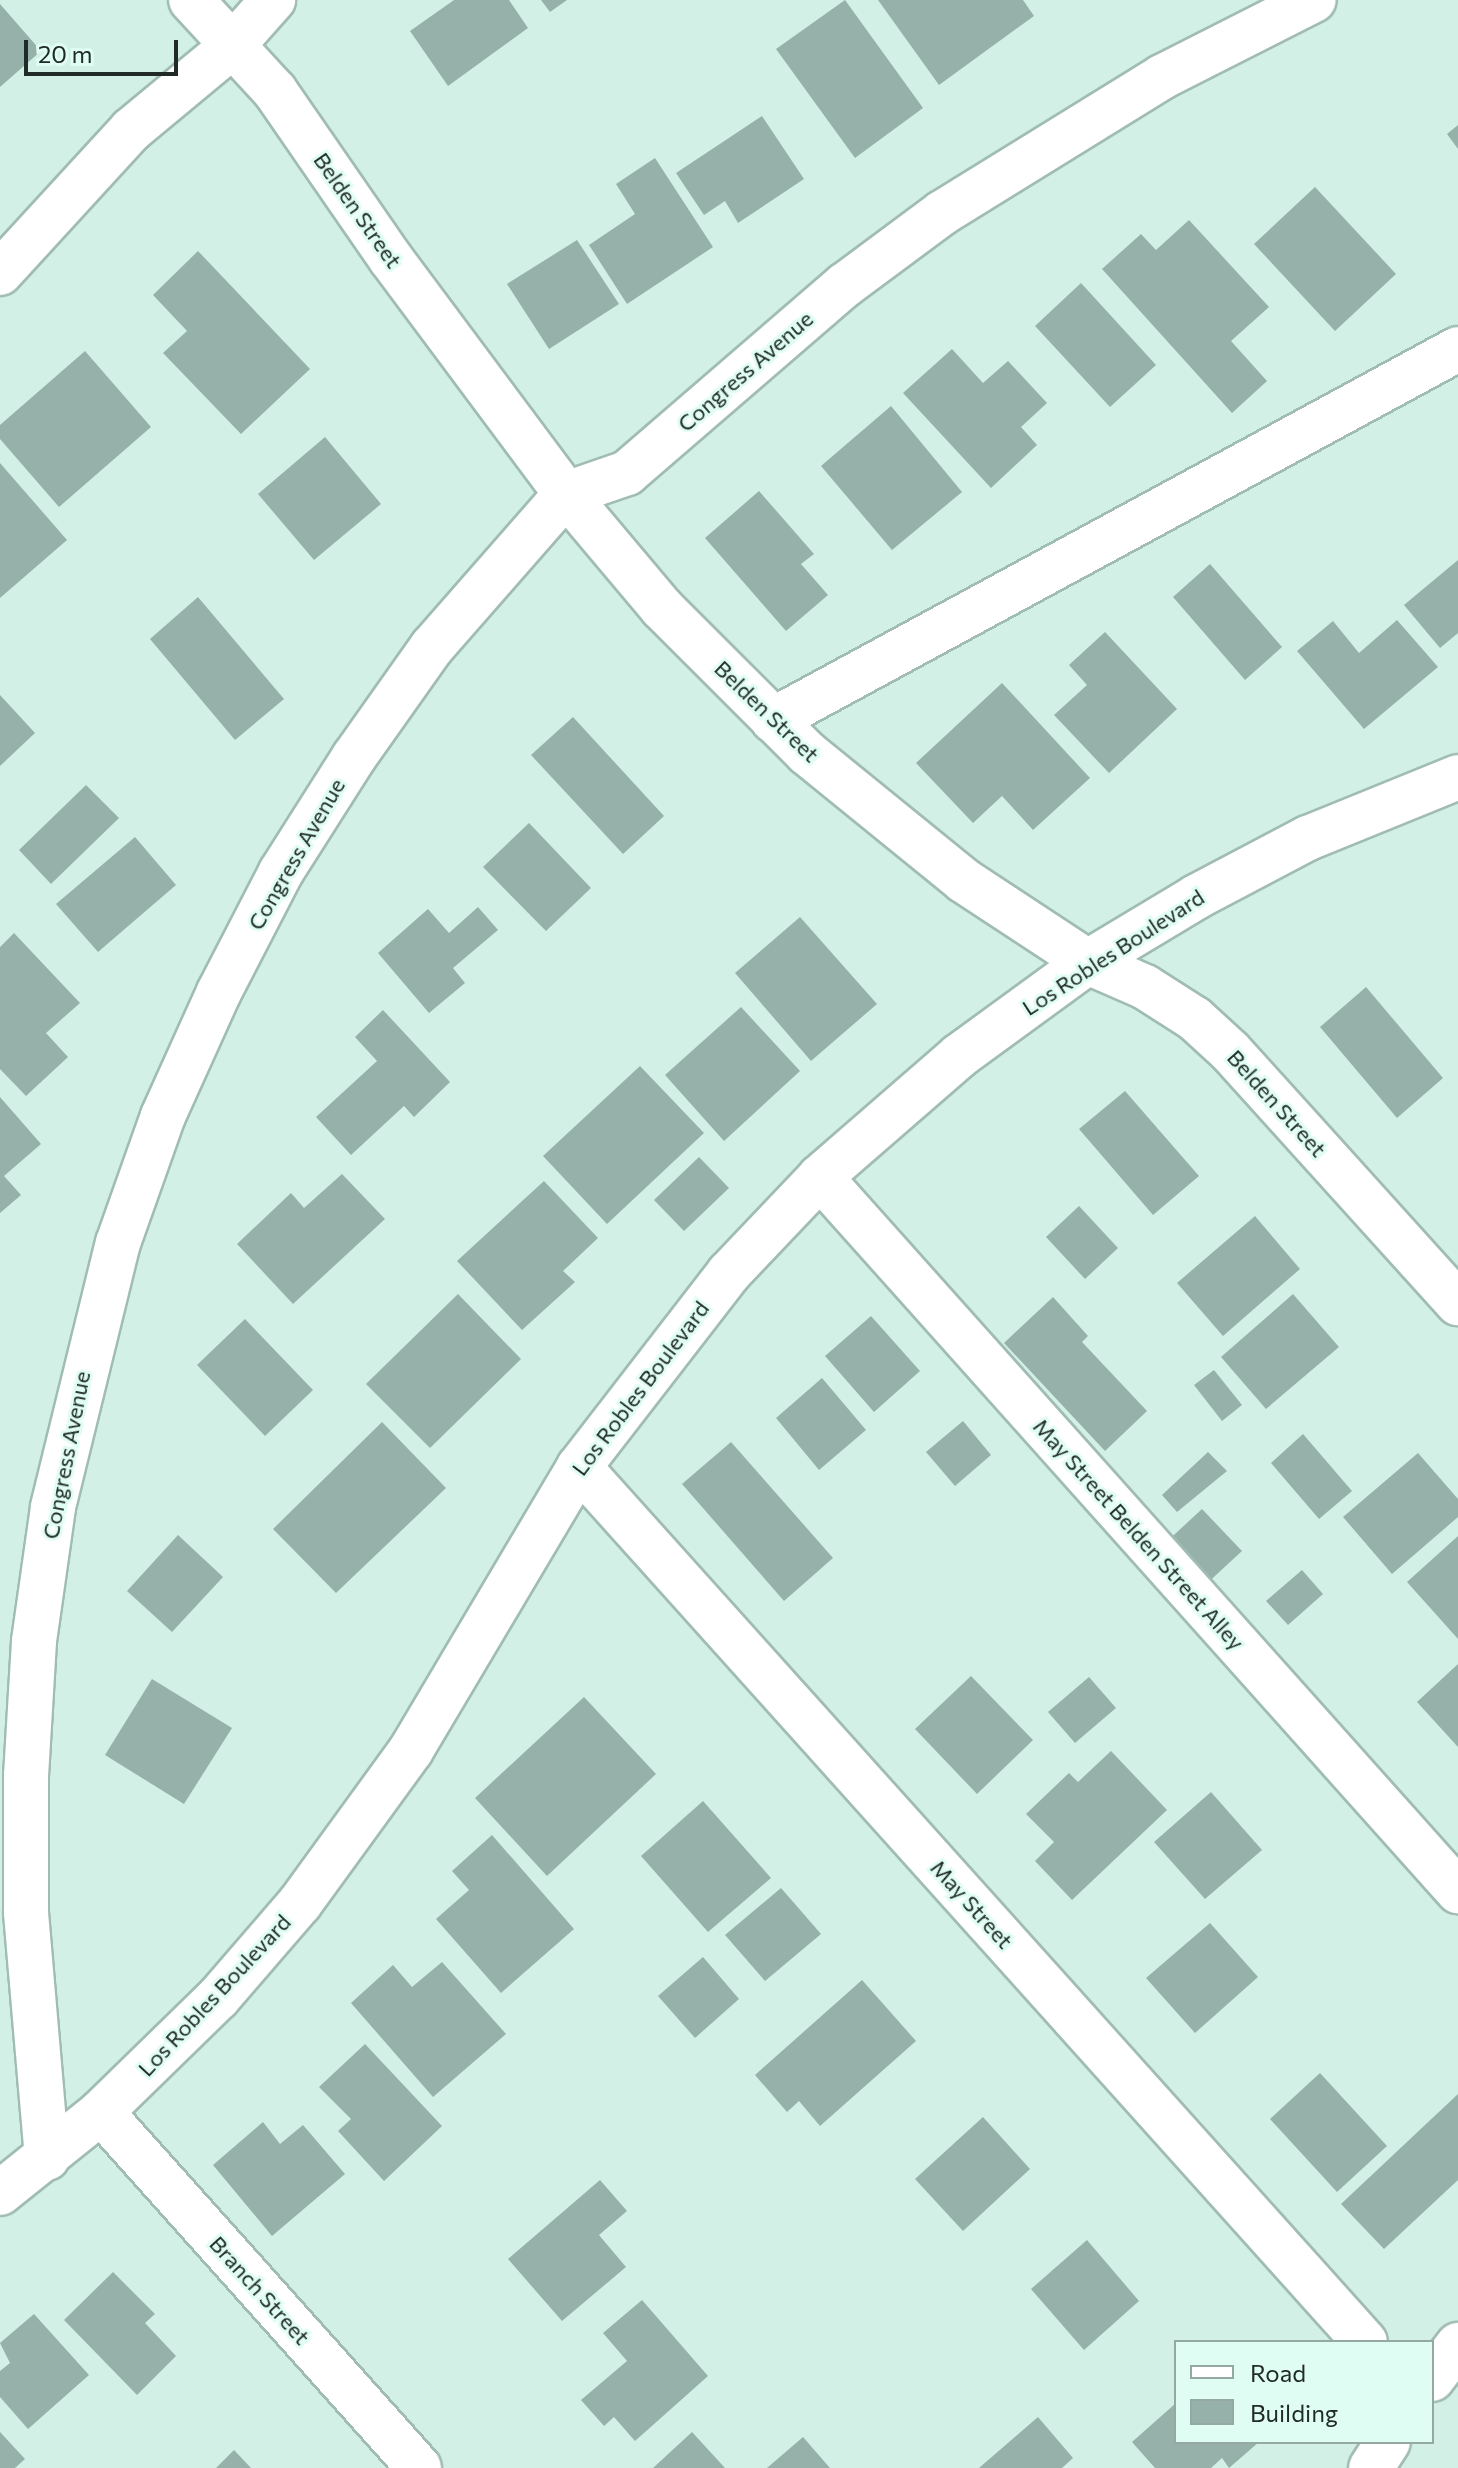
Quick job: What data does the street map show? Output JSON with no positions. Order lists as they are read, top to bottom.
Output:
{
  "streets": {
    "street": [
      "Belden Street",
      "Congress Avenue",
      "Los Robles Boulevard",
      "May Street Belden Street Alley",
      "May Street",
      "Branch Street"
    ]
  },
  "crossings": [
    ["Belden Street", "Congress Avenue"],
    ["Belden Street", "Los Robles Boulevard"],
    ["Congress Avenue", "Los Robles Boulevard"],
    ["Los Robles Boulevard", "May Street Belden Street Alley"],
    ["Los Robles Boulevard", "May Street"],
    ["Los Robles Boulevard", "Branch Street"]
  ],
  "legend": ["Road", "Building"],
  "scale_bar": "20 m"
}
